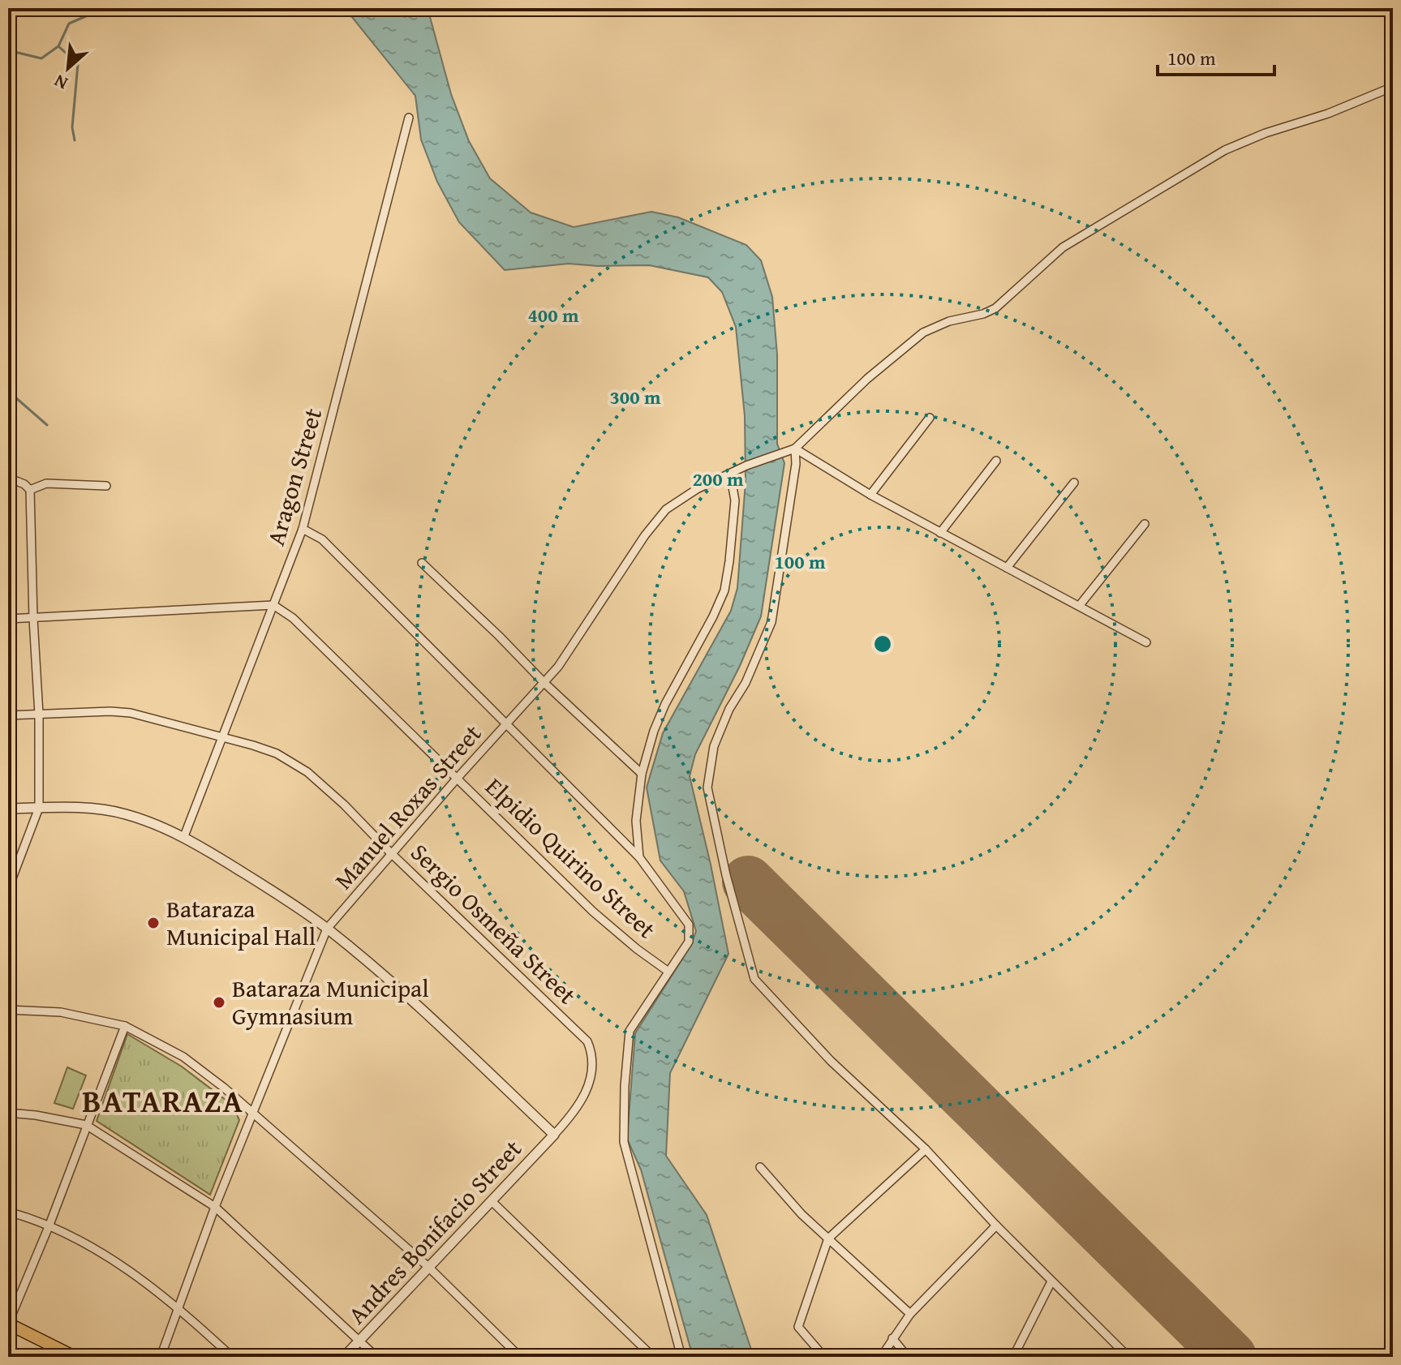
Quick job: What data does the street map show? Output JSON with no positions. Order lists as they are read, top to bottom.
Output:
{
  "streets": {
    "street": [
      "Aragon Street",
      "Manuel Roxas Street",
      "Elpidio Quirino Street",
      "Sergio Osmeña Street",
      "Andres Bonifacio Street"
    ]
  },
  "crossings": [
    ["Aragon Street", "Elpidio Quirino Street"],
    ["Aragon Street", "Sergio Osmeña Street"],
    ["Manuel Roxas Street", "Elpidio Quirino Street"],
    ["Manuel Roxas Street", "Sergio Osmeña Street"],
    ["Sergio Osmeña Street", "Andres Bonifacio Street"]
  ],
  "districts": ["BATARAZA"],
  "places": ["Bataraza Municipal Hall", "Bataraza Municipal Gymnasium"],
  "scale_bar": "100 m",
  "north": "bottom left",
  "rings": [
    "400 m",
    "300 m",
    "200 m",
    "100 m"
  ]
}
